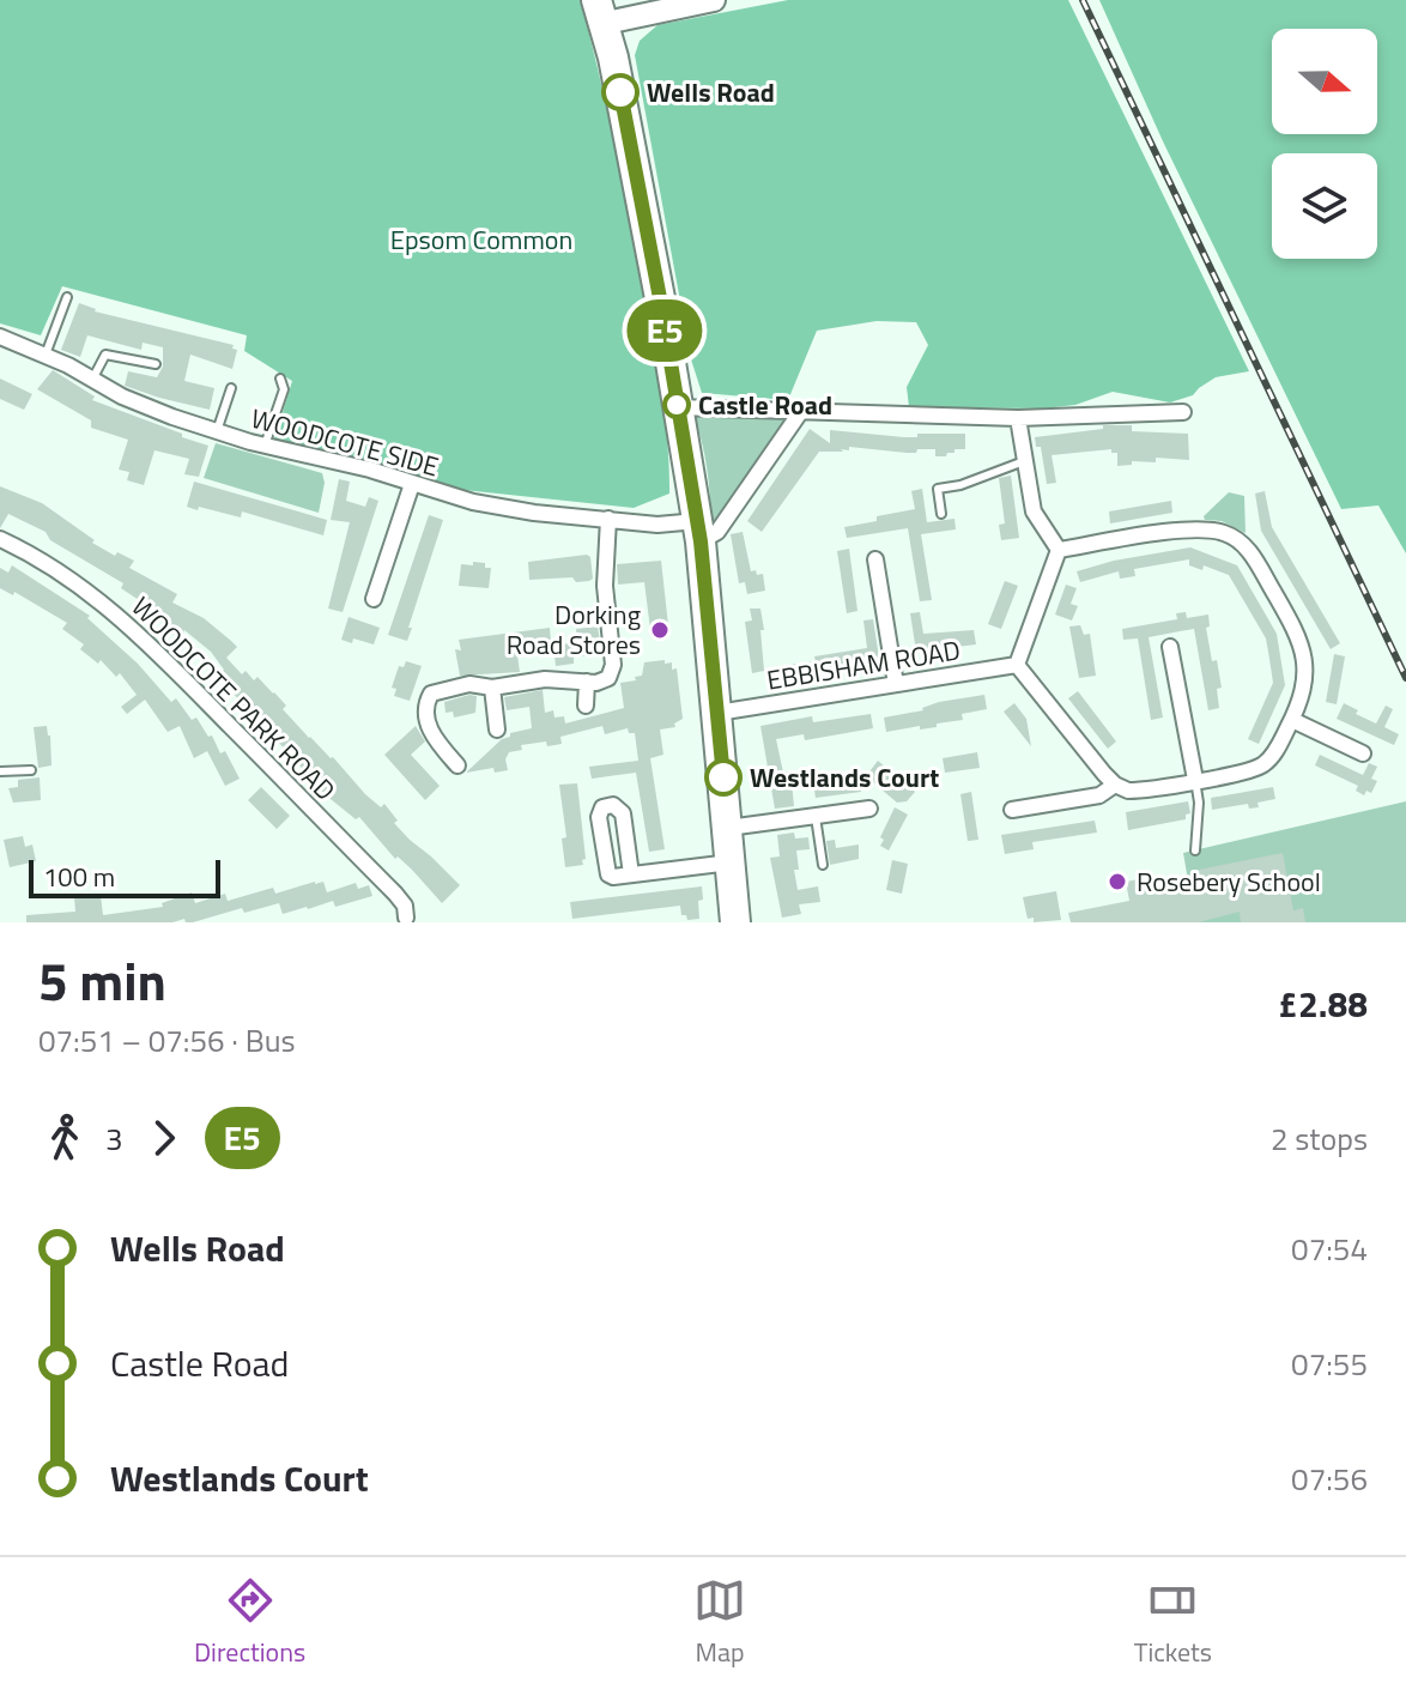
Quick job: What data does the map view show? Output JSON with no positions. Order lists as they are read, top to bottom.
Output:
{
  "streets": {
    "street": ["WOODCOTE SIDE", "EBBISHAM ROAD", "WOODCOTE PARK ROAD"]
  },
  "parks": ["Epsom Common"],
  "places": [
    "Wells Road",
    "Castle Road",
    "Dorking Road Stores",
    "Westlands Court",
    "Rosebery School"
  ],
  "lines": ["bus line E5"],
  "scale_bar": "100 m",
  "north": "right",
  "page": {
    "on_map": "E5",
    "scale": "100 m",
    "heading": ["5 min", "07:51 – 07:56 · Bus", "£2.88"],
    "legs": ["3", "E5", "2 stops"],
    "list": [
      {
        "name": "Wells Road",
        "value": "07:54"
      },
      {
        "name": "Castle Road",
        "value": "07:55"
      },
      {
        "name": "Westlands Court",
        "value": "07:56"
      }
    ],
    "tabs": ["Directions", "Map", "Tickets"]
  }
}
